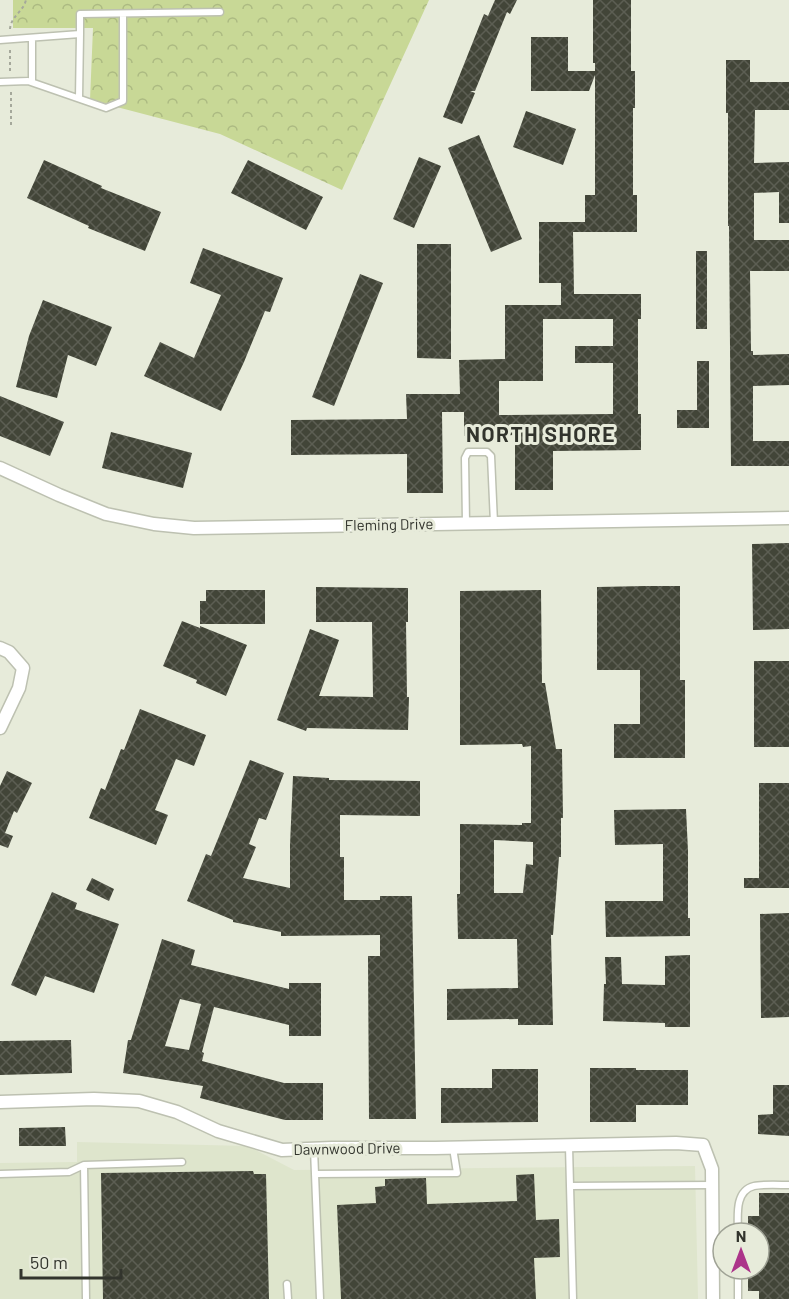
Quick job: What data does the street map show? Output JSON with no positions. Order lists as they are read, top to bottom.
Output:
{
  "streets": {
    "street": ["Fleming Drive", "Dawnwood Drive"]
  },
  "districts": ["NORTH SHORE"],
  "scale_bar": "50 m",
  "north": "top"
}
